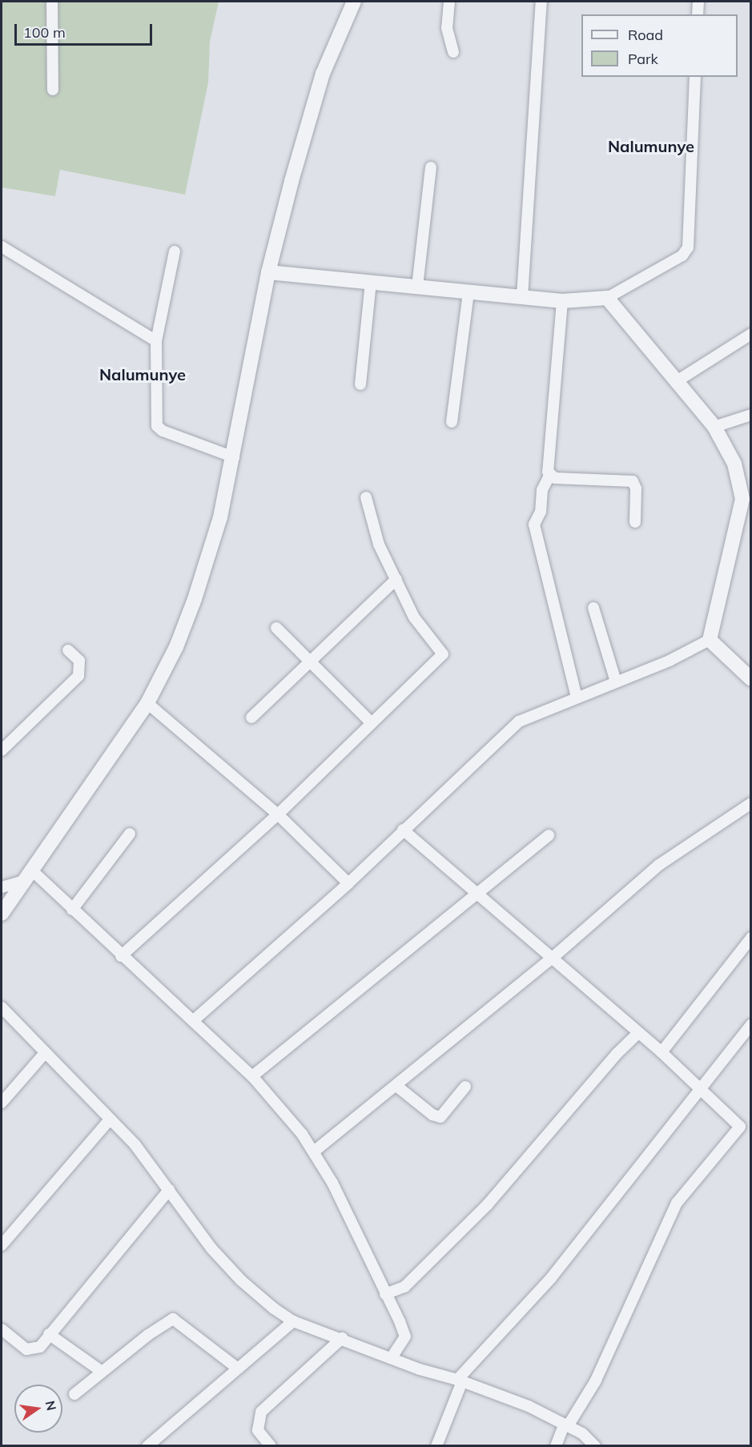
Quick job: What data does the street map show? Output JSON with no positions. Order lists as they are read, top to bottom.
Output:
{
  "districts": ["Nalumunye", "Nalumunye"],
  "legend": ["Road", "Park"],
  "scale_bar": "100 m",
  "north": "right"
}
